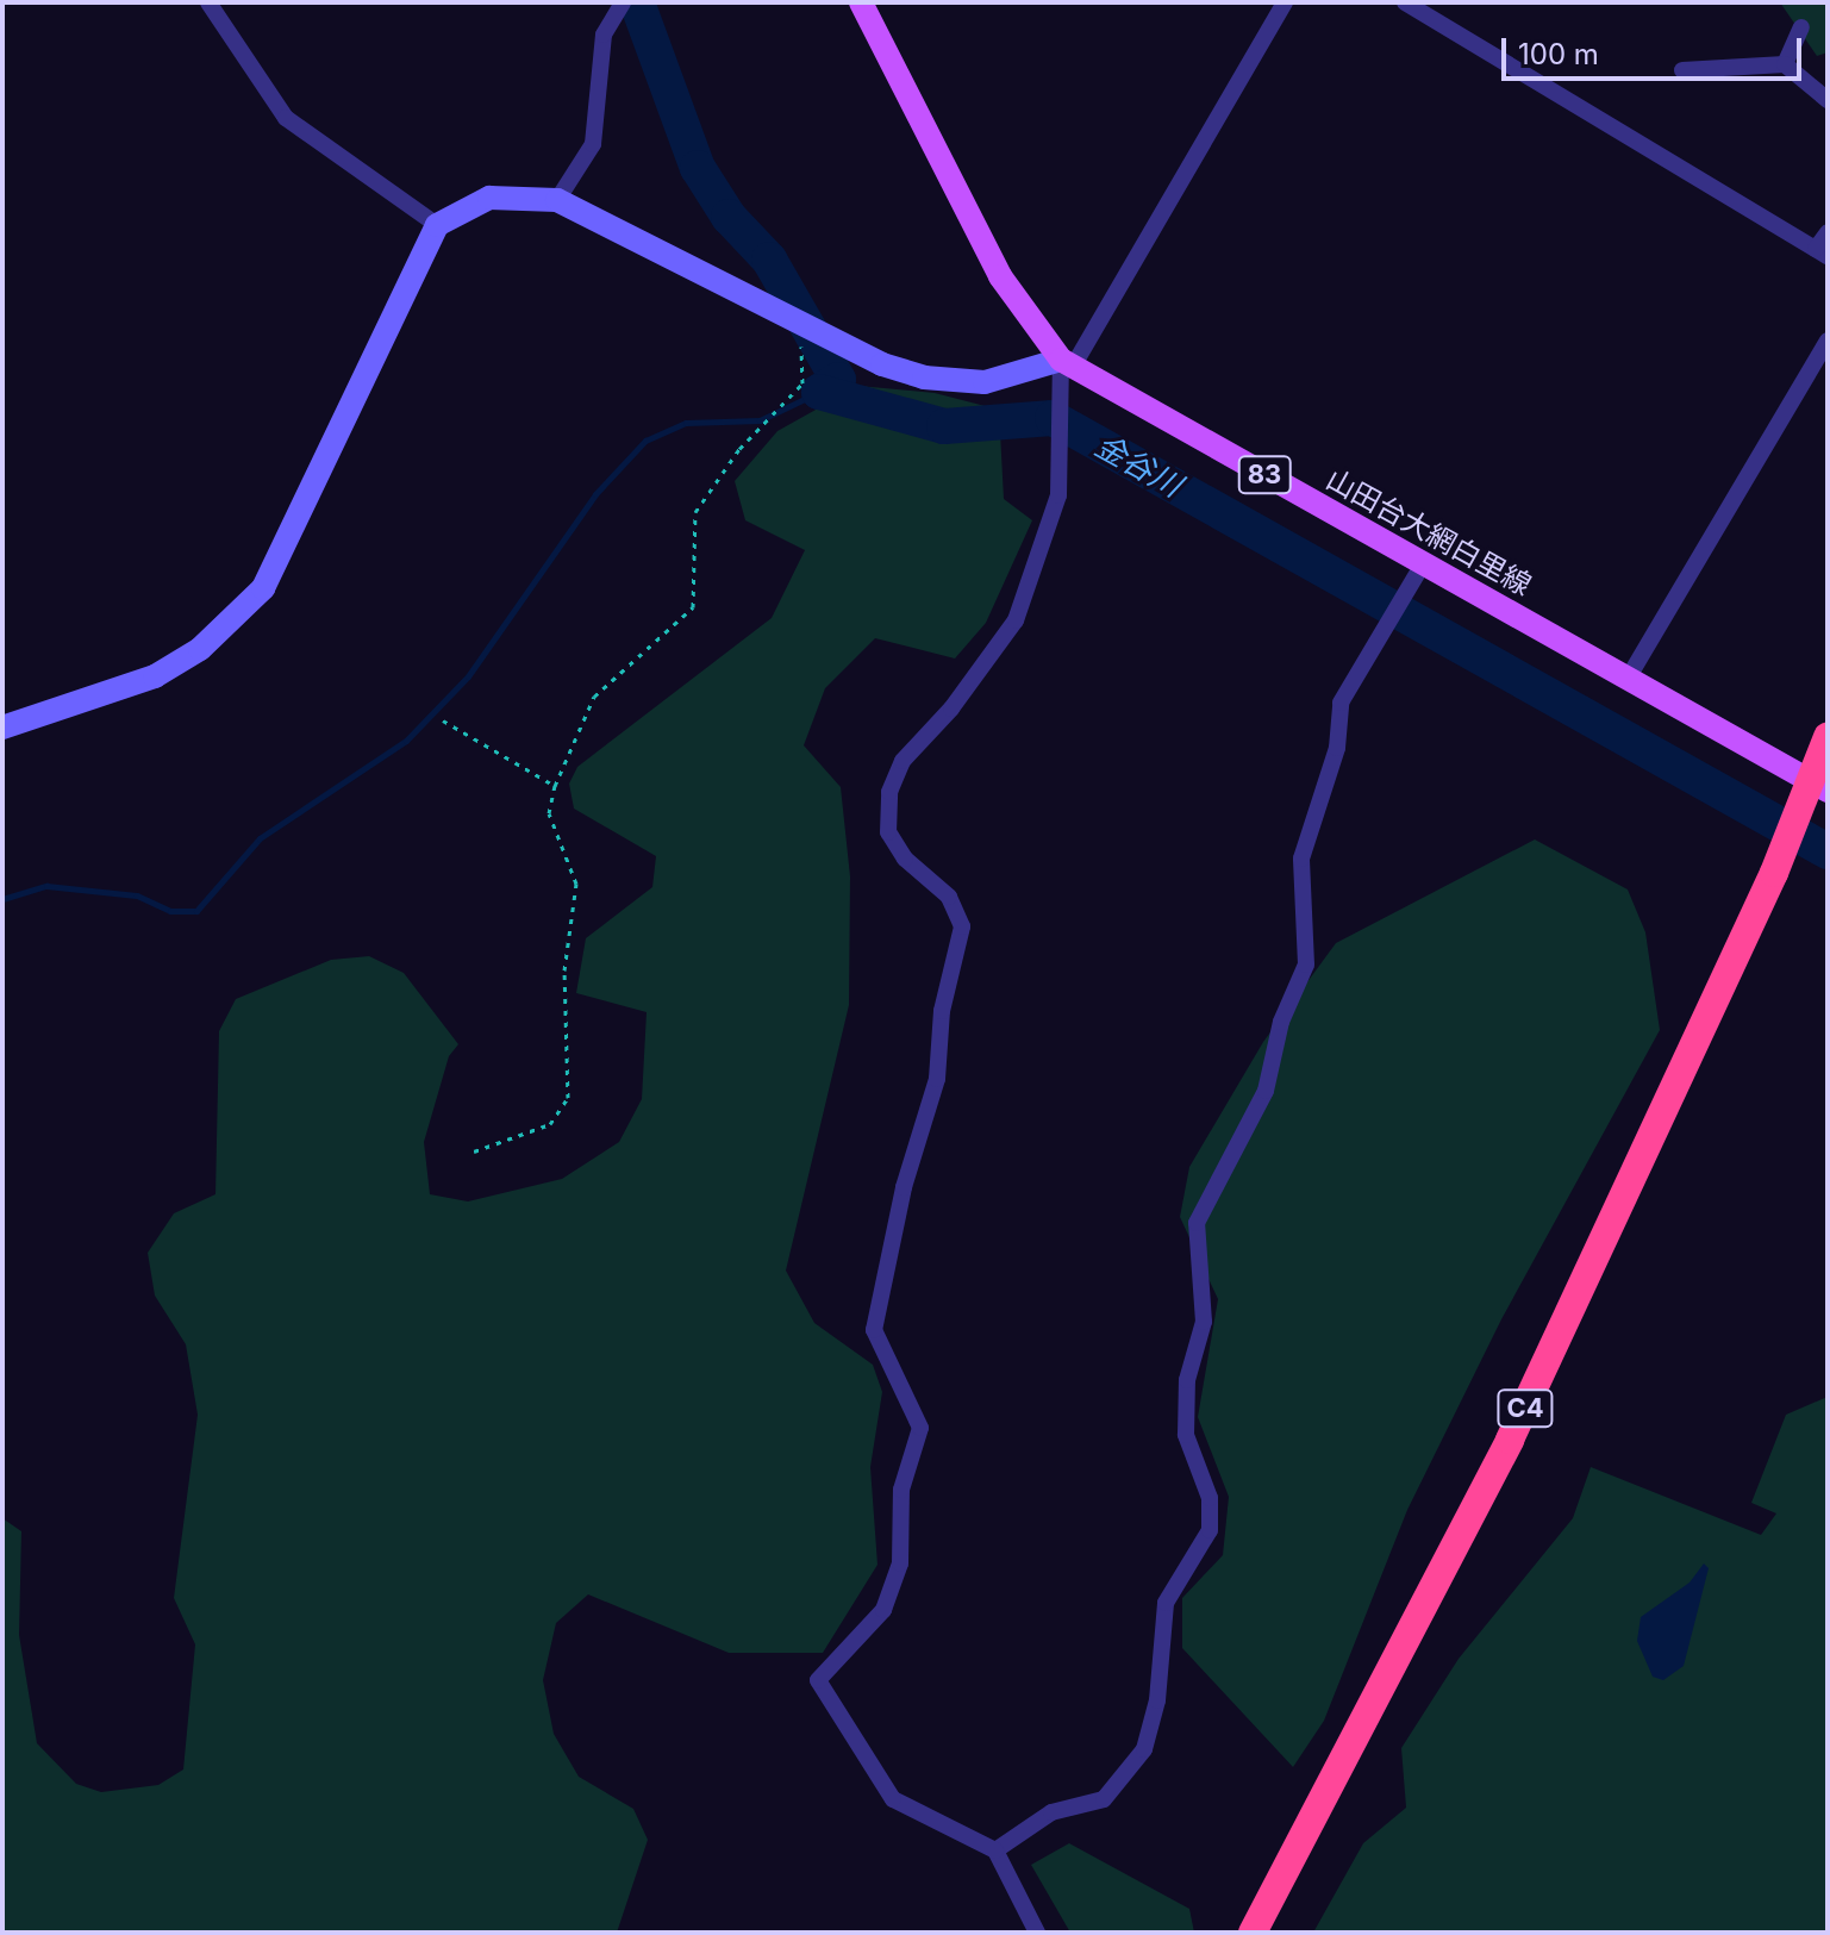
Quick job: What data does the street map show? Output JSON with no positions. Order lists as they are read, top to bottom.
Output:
{
  "streets": {
    "highway": ["C4"],
    "main road": ["83", "山田台大網白里線"]
  },
  "water": ["金谷川"],
  "scale_bar": "100 m"
}
